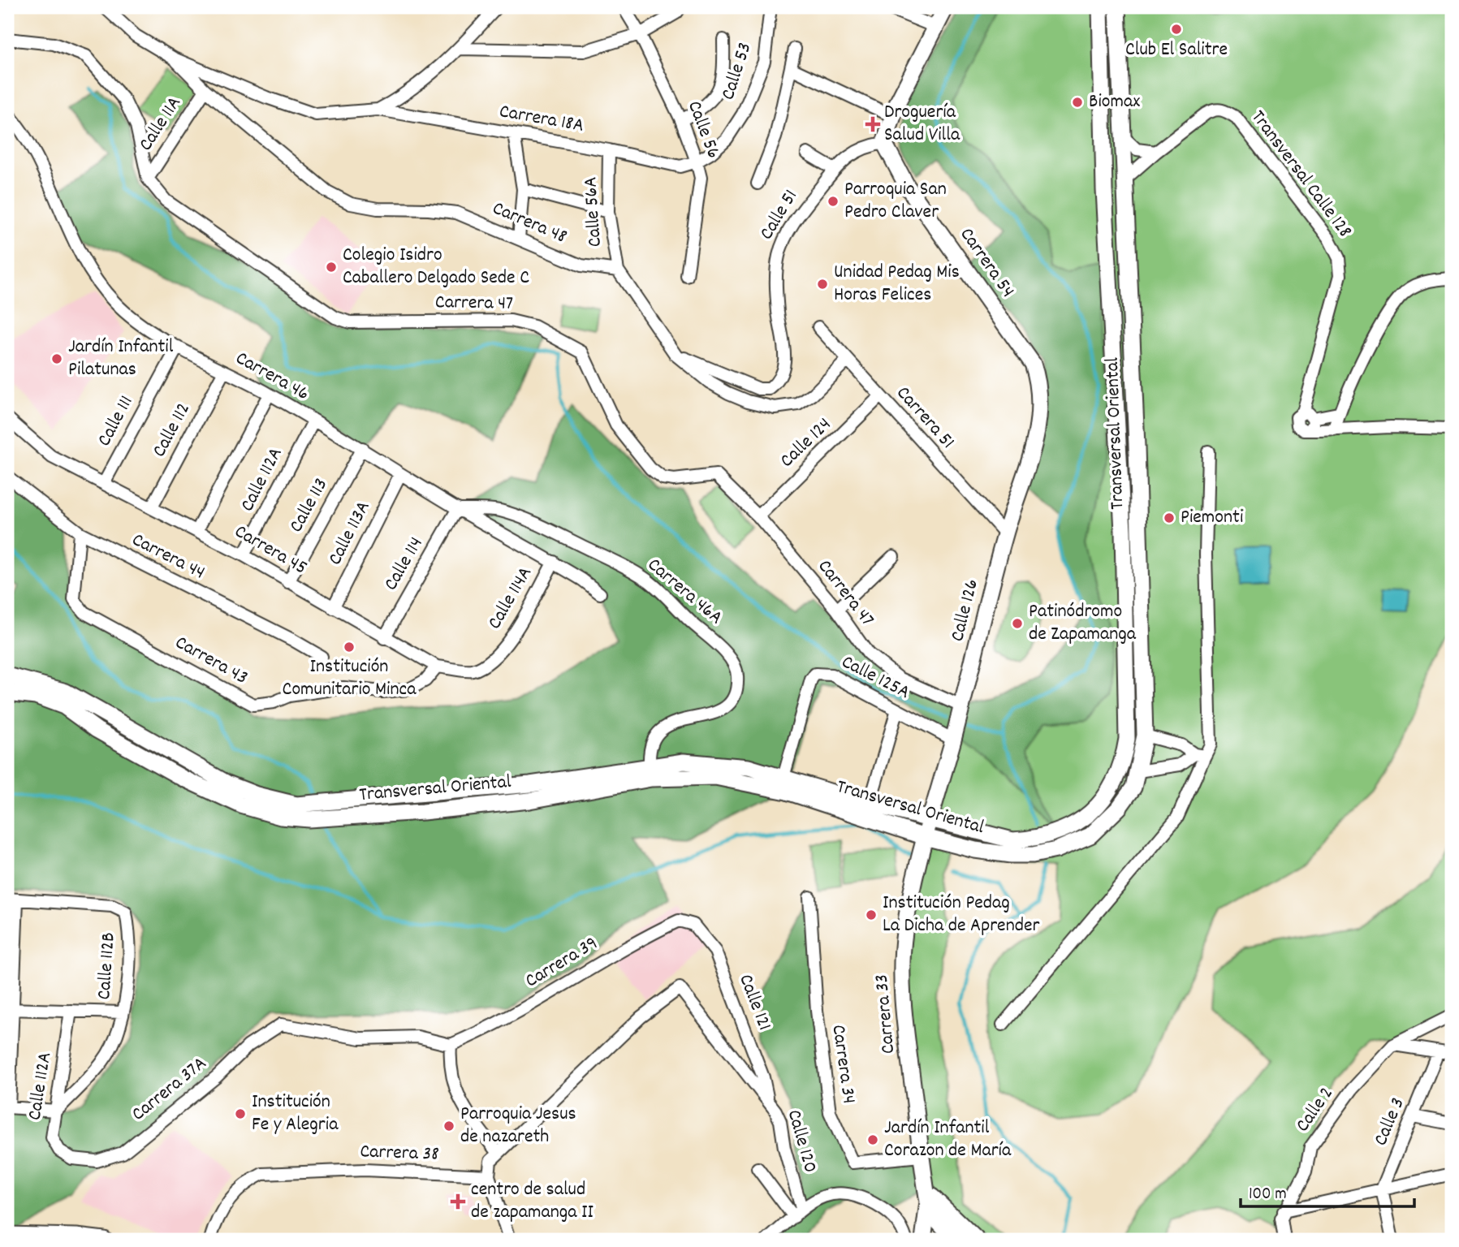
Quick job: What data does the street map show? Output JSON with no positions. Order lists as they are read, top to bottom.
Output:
{
  "streets": {
    "main road": [
      "Carrera 54",
      "Transversal Oriental",
      "Calle 126",
      "Carrera 33"
    ],
    "street": [
      "Calle 53",
      "Carrera 18A",
      "Calle 11A",
      "Calle 56",
      "Transversal Calle 128",
      "Calle 56A",
      "Calle 51",
      "Carrera 48",
      "Carrera 47",
      "Carrera 46",
      "Carrera 51",
      "Calle 111",
      "Calle 112",
      "Calle 124",
      "Calle 112A",
      "Calle 113",
      "Calle 113A",
      "Carrera 45",
      "Carrera 44",
      "Calle 114",
      "Carrera 46A",
      "Calle 114A",
      "Carrera 43",
      "Calle 125A",
      "Carrera 39",
      "Calle 112B",
      "Calle 121",
      "Carrera 34",
      "Carrera 37A",
      "Calle 2",
      "Calle 3",
      "Calle 120",
      "Carrera 38"
    ]
  },
  "crossings": [
    ["Calle 53", "Carrera 18A"],
    ["Calle 53", "Calle 56"],
    ["Carrera 18A", "Calle 56"],
    ["Carrera 18A", "Calle 56A"],
    ["Carrera 18A", "Carrera 48"],
    ["Calle 11A", "Carrera 48"],
    ["Calle 11A", "Carrera 47"],
    ["Transversal Calle 128", "Transversal Oriental"],
    ["Calle 56A", "Carrera 48"],
    ["Calle 51", "Carrera 54"],
    ["Carrera 54", "Calle 126"],
    ["Carrera 47", "Calle 124"],
    ["Carrera 47", "Calle 126"],
    ["Carrera 46", "Calle 111"],
    ["Carrera 46", "Calle 112"],
    ["Carrera 46", "Calle 112A"],
    ["Carrera 46", "Calle 113"],
    ["Carrera 46", "Calle 113A"],
    ["Carrera 46", "Calle 114"],
    ["Carrera 46", "Carrera 46A"],
    ["Carrera 46", "Calle 114A"],
    ["Carrera 51", "Calle 124"],
    ["Carrera 51", "Calle 126"],
    ["Calle 111", "Carrera 45"],
    ["Calle 112", "Carrera 45"],
    ["Transversal Oriental", "Carrera 46A"],
    ["Transversal Oriental", "Calle 126"],
    ["Transversal Oriental", "Calle 125A"],
    ["Transversal Oriental", "Carrera 33"],
    ["Calle 112A", "Carrera 45"],
    ["Calle 112A", "Calle 112B"],
    ["Calle 112A", "Carrera 37A"],
    ["Calle 113", "Carrera 45"],
    ["Calle 113A", "Carrera 45"],
    ["Carrera 45", "Calle 114"],
    ["Carrera 45", "Calle 114A"],
    ["Carrera 45", "Carrera 43"],
    ["Carrera 44", "Carrera 43"],
    ["Calle 114", "Carrera 46A"],
    ["Calle 126", "Calle 125A"],
    ["Calle 126", "Carrera 33"],
    ["Carrera 39", "Calle 121"],
    ["Carrera 39", "Carrera 37A"],
    ["Calle 121", "Calle 120"],
    ["Carrera 33", "Carrera 34"]
  ],
  "places": {
    "other": [
      "Club El Salitre",
      "Biomax",
      "Parroquia San Pedro Claver",
      "Colegio Isidro Caballero Delgado Sede C",
      "Unidad Pedag Mis Horas Felices",
      "Jardín Infantil Pilatunas",
      "Piemonti",
      "Patinódromo de Zapamanga",
      "Institución Comunitario Minca",
      "Institución Pedag La Dicha de Aprender",
      "Institución Fe y Alegria",
      "Parroquia Jesus de nazareth",
      "Jardín Infantil Corazon de María"
    ],
    "health": ["Droguería Salud Villa", "centro de salud de zapamanga II"]
  },
  "scale_bar": "100 m"
}
